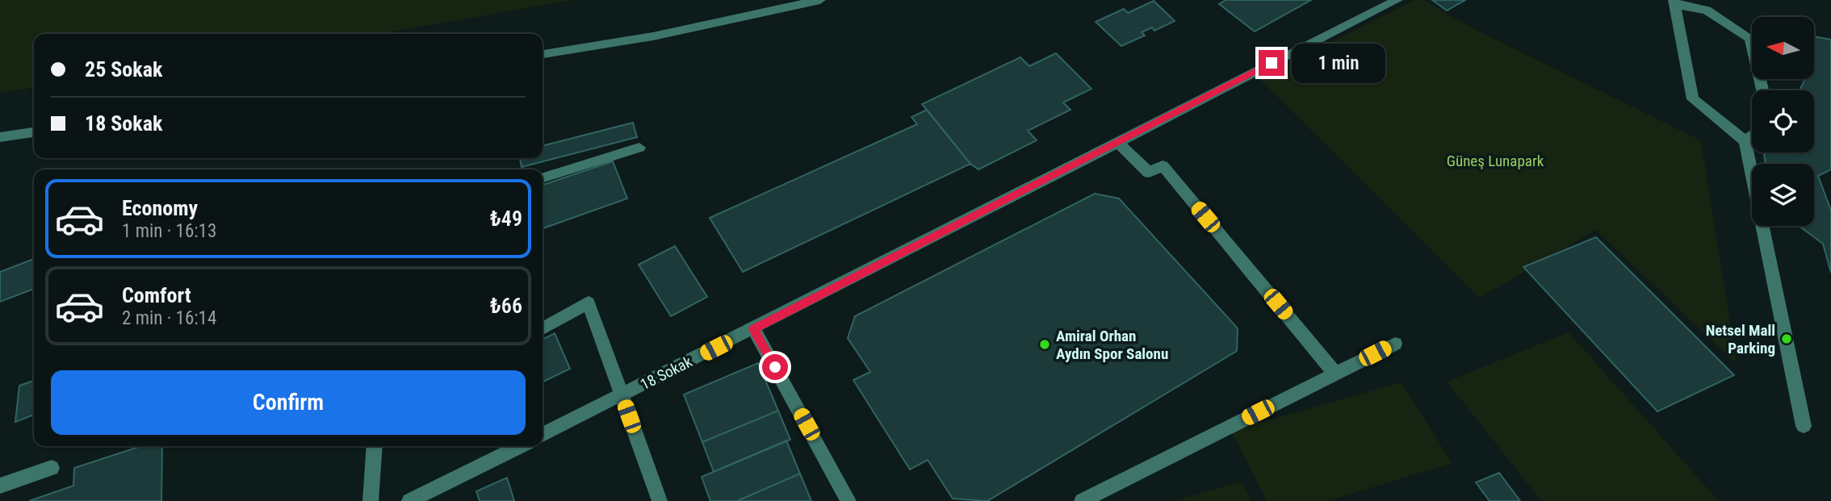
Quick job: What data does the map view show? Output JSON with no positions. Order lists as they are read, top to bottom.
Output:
{
  "streets": {
    "street": ["18 Sokak"]
  },
  "parks": ["Güneş Lunapark"],
  "places": ["Netsel Mall Parking", "Amiral Orhan Aydın Spor Salonu"],
  "north": "left",
  "page": {
    "banner": ["25 Sokak", "18 Sokak"],
    "bubble": "1 min",
    "list": [
      {
        "name": "Economy",
        "note": "1 min · 16:13",
        "value": "₺49"
      },
      {
        "name": "Comfort",
        "note": "2 min · 16:14",
        "value": "₺66"
      }
    ],
    "buttons": "Confirm"
  }
}
